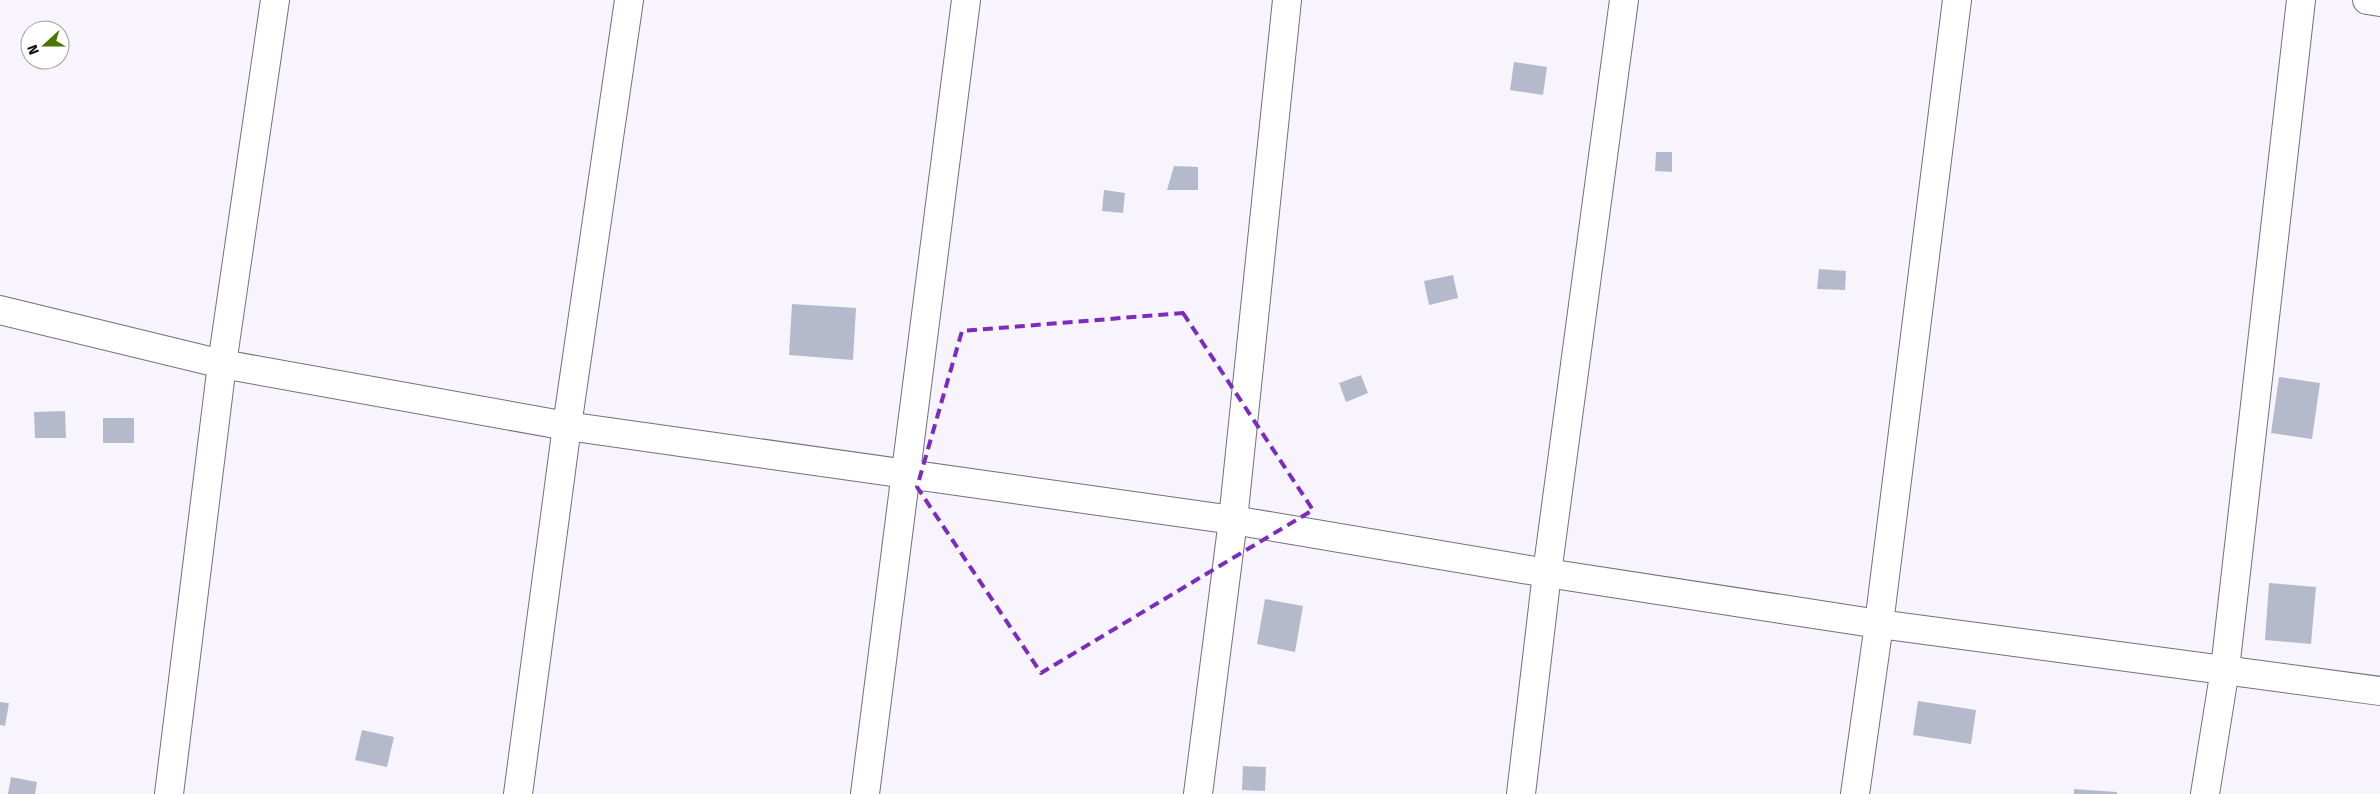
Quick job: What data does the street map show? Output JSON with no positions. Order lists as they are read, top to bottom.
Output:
{
  "north": "left"
}
